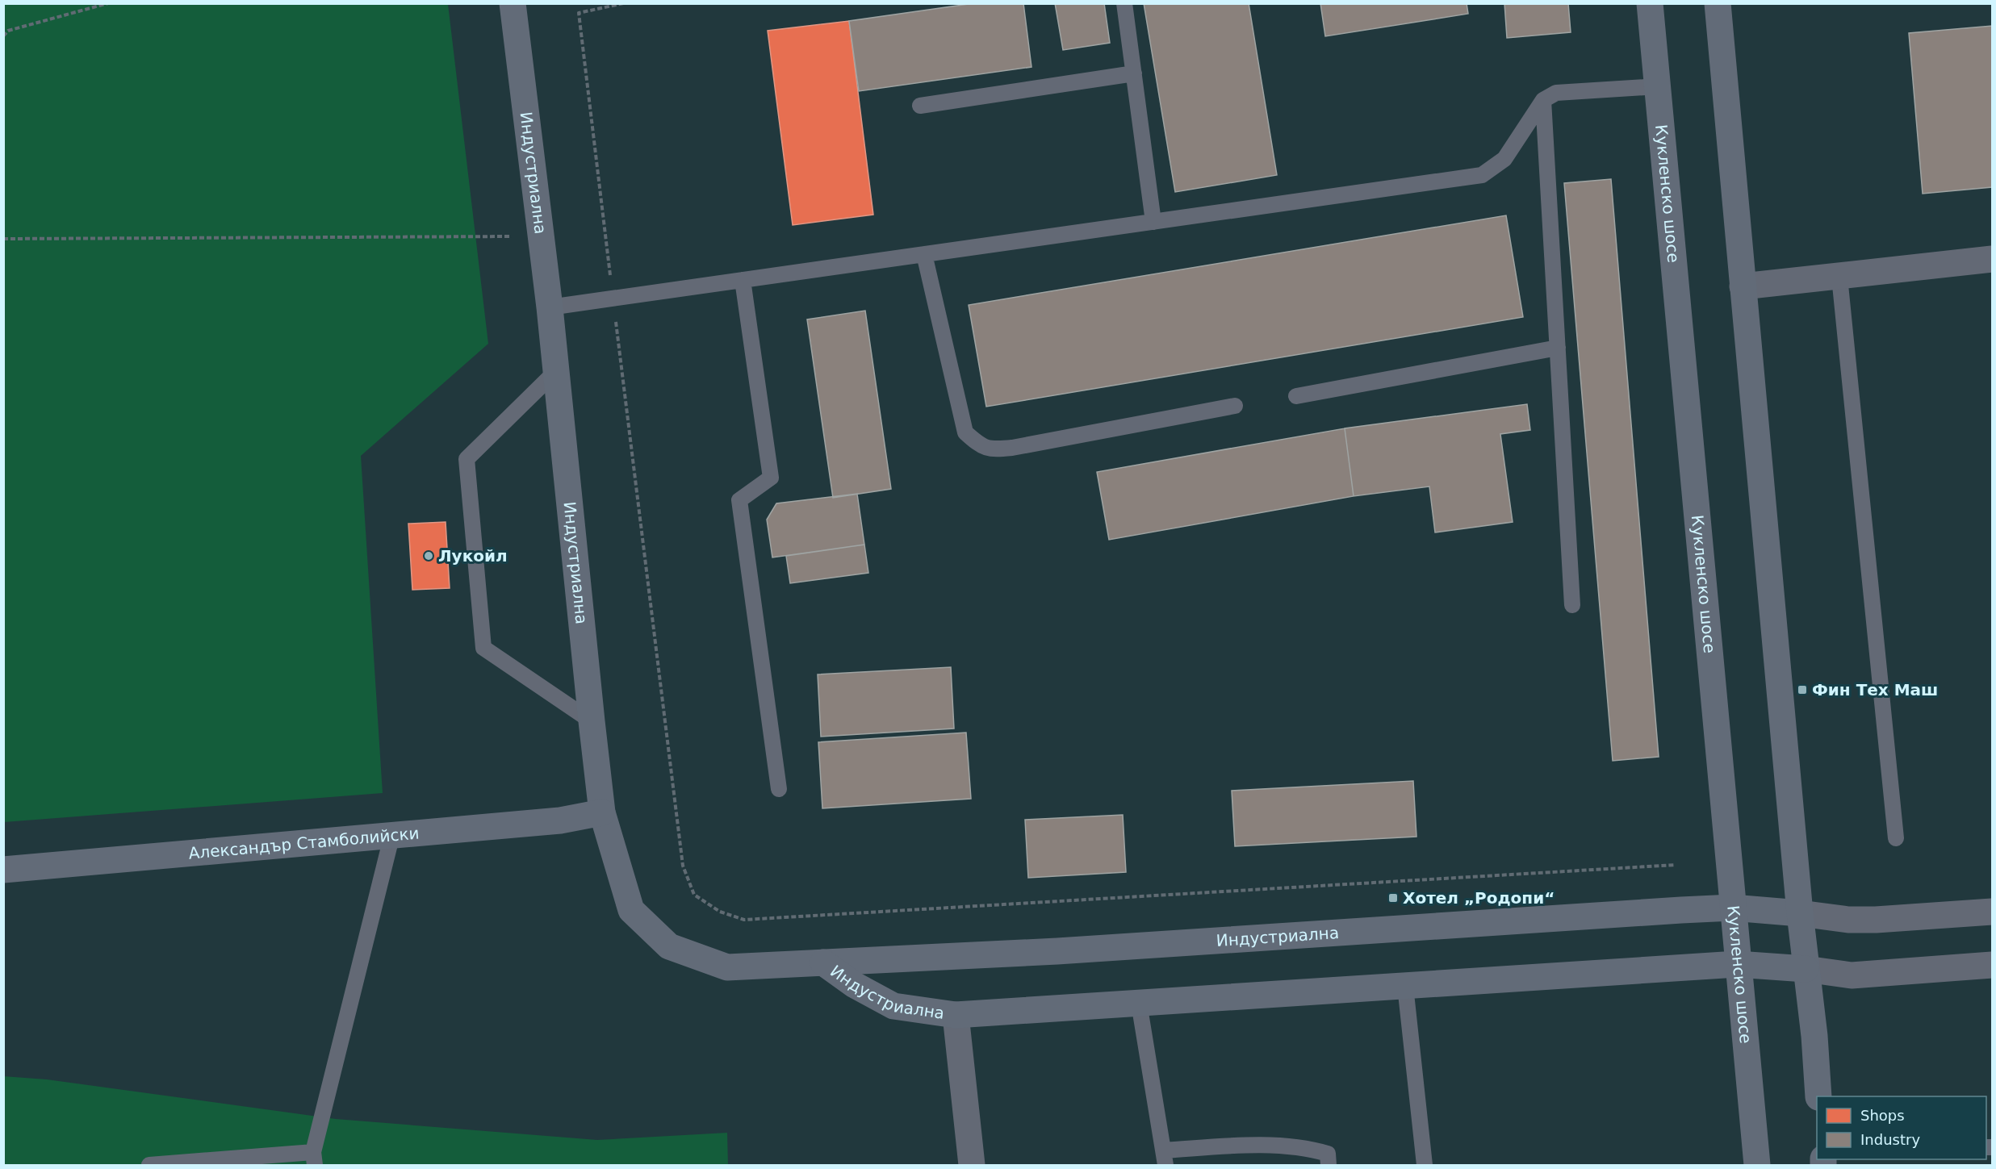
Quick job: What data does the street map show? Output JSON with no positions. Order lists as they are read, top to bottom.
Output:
{
  "streets": {
    "street": ["Индустриална", "Кукленско шосе", "Александър Стамболийски"]
  },
  "crossings": [
    ["Индустриална", "Кукленско шосе"],
    ["Индустриална", "Александър Стамболийски"]
  ],
  "places": {
    "other": ["Лукойл"],
    "transit": ["Фин Тех Маш", "Хотел „Родопи“"]
  },
  "legend": ["Shops", "Industry"]
}
